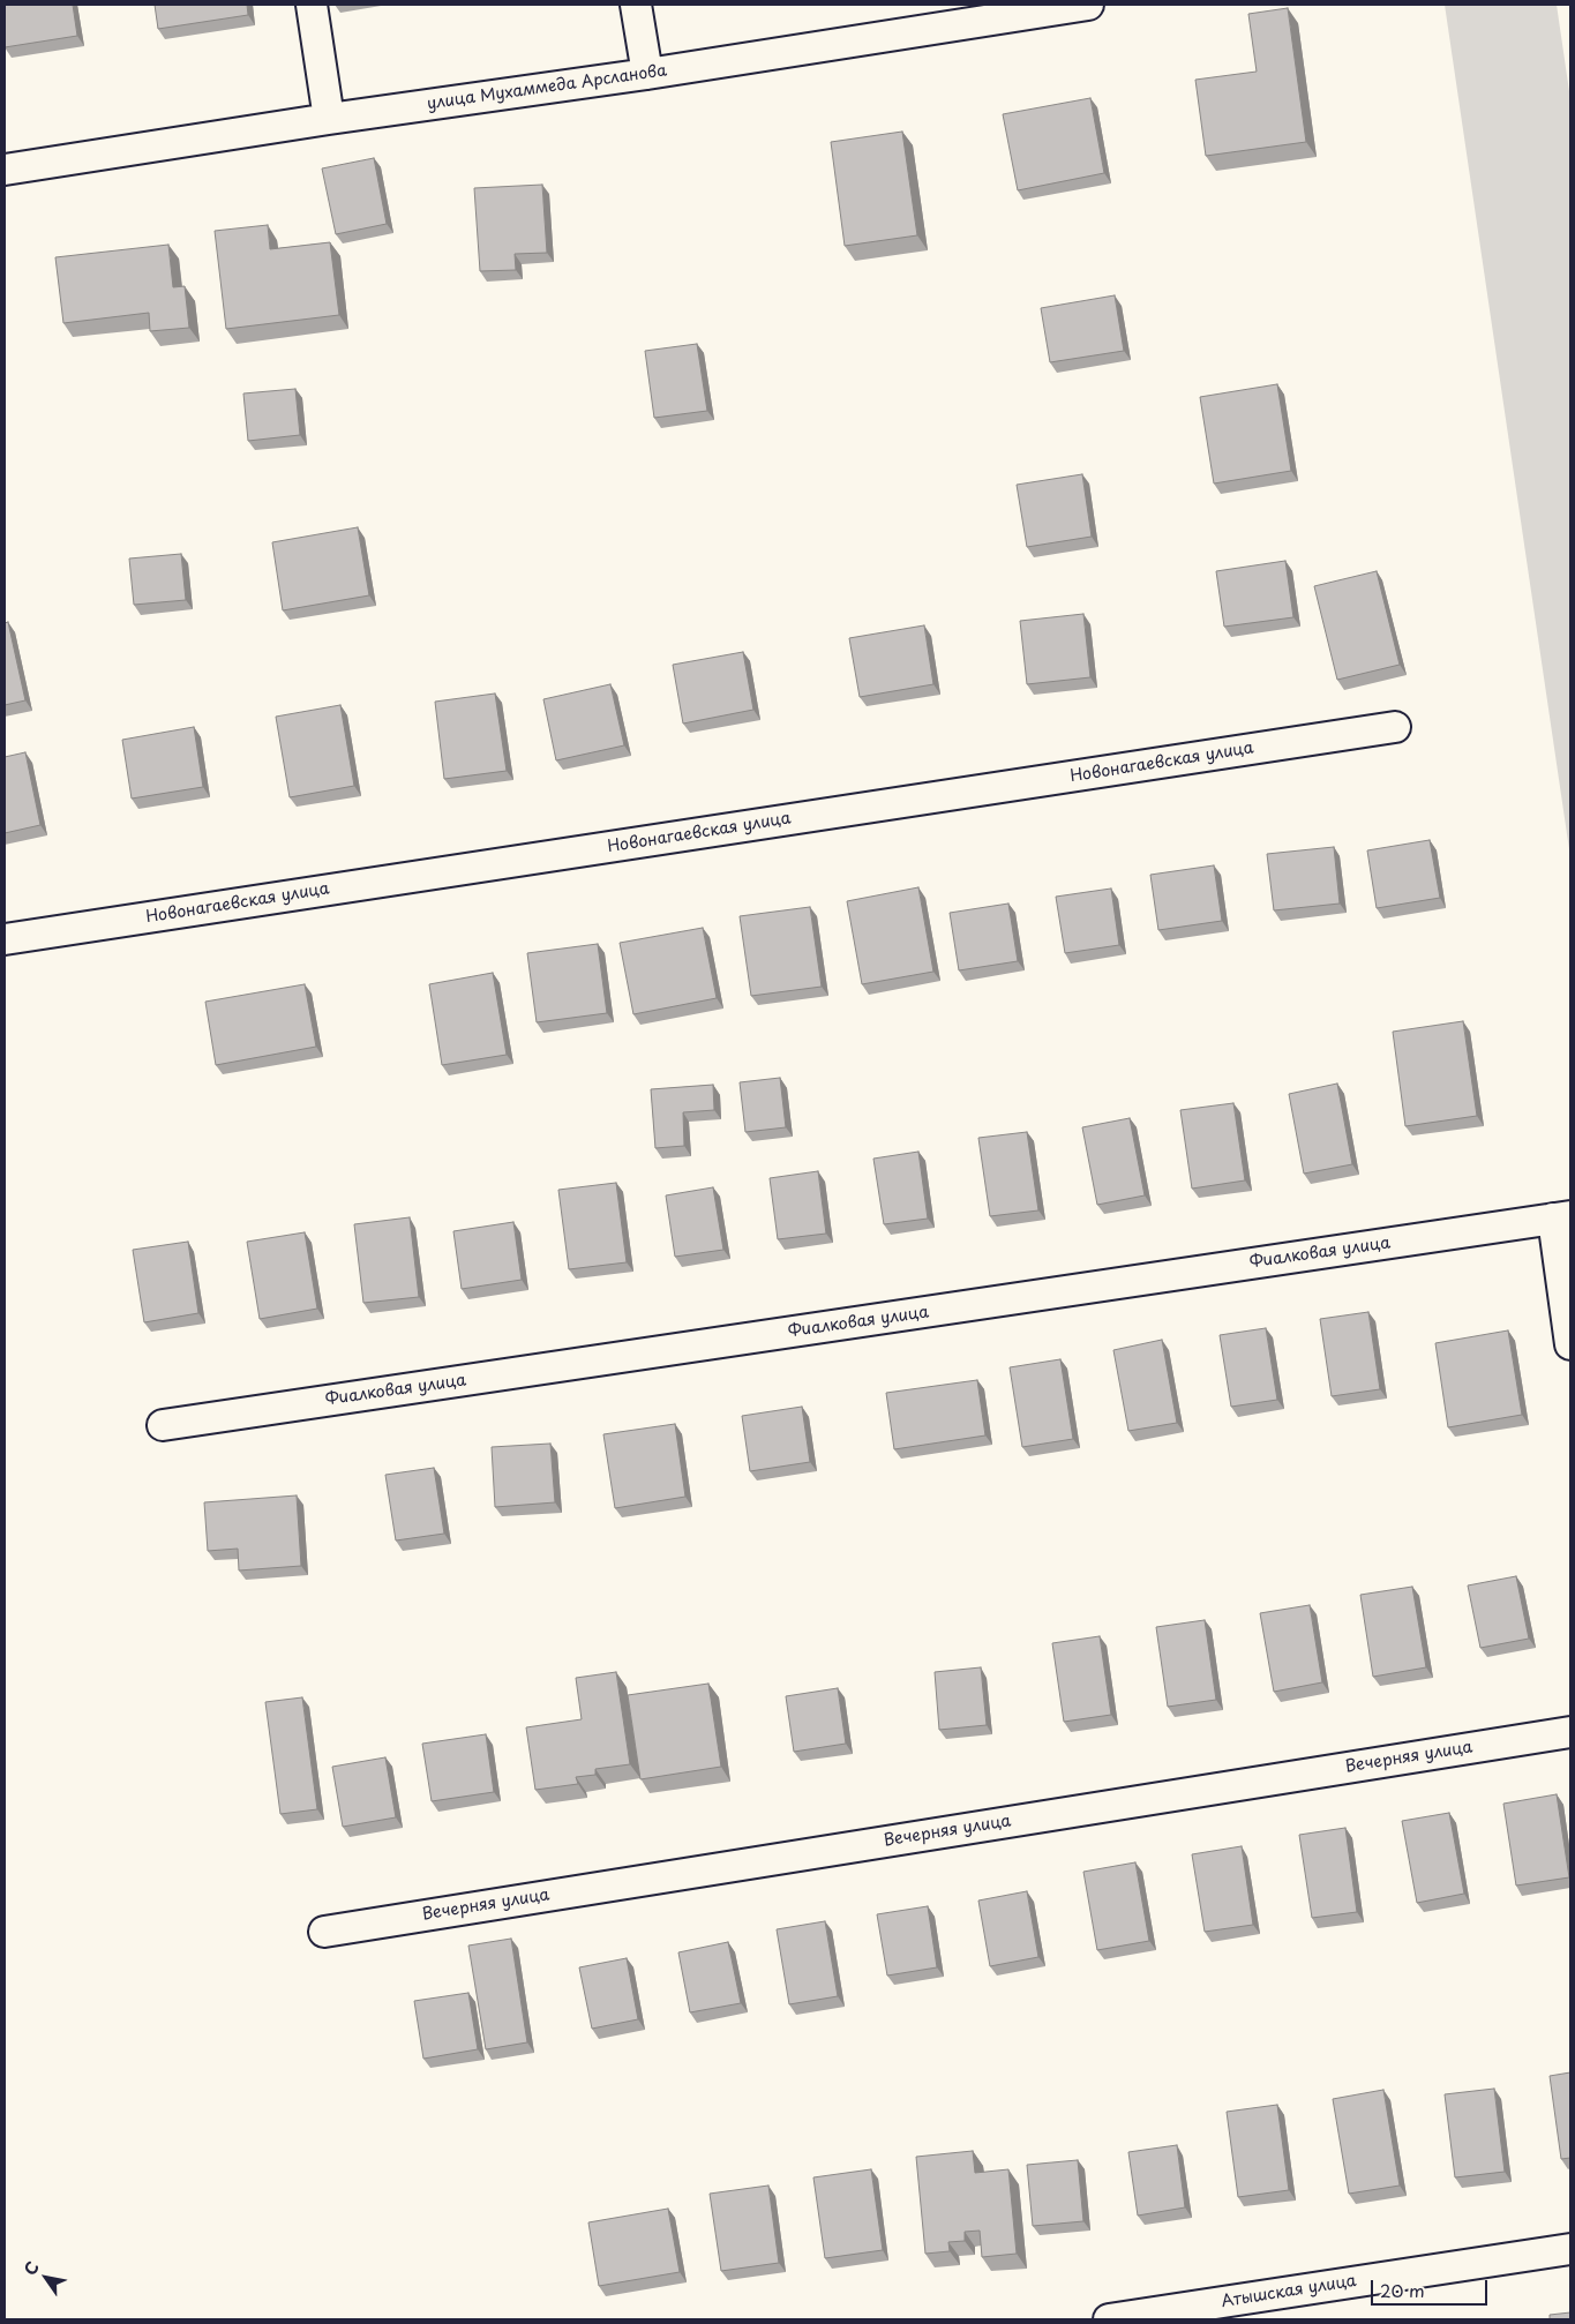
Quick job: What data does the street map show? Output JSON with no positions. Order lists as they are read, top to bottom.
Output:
{
  "streets": {
    "street": [
      "улица Мухаммеда Арсланова",
      "Новонагаевская улица",
      "Фиалковая улица",
      "Вечерняя улица",
      "Атышская улица"
    ]
  },
  "scale_bar": "20 m",
  "north": "top left"
}
